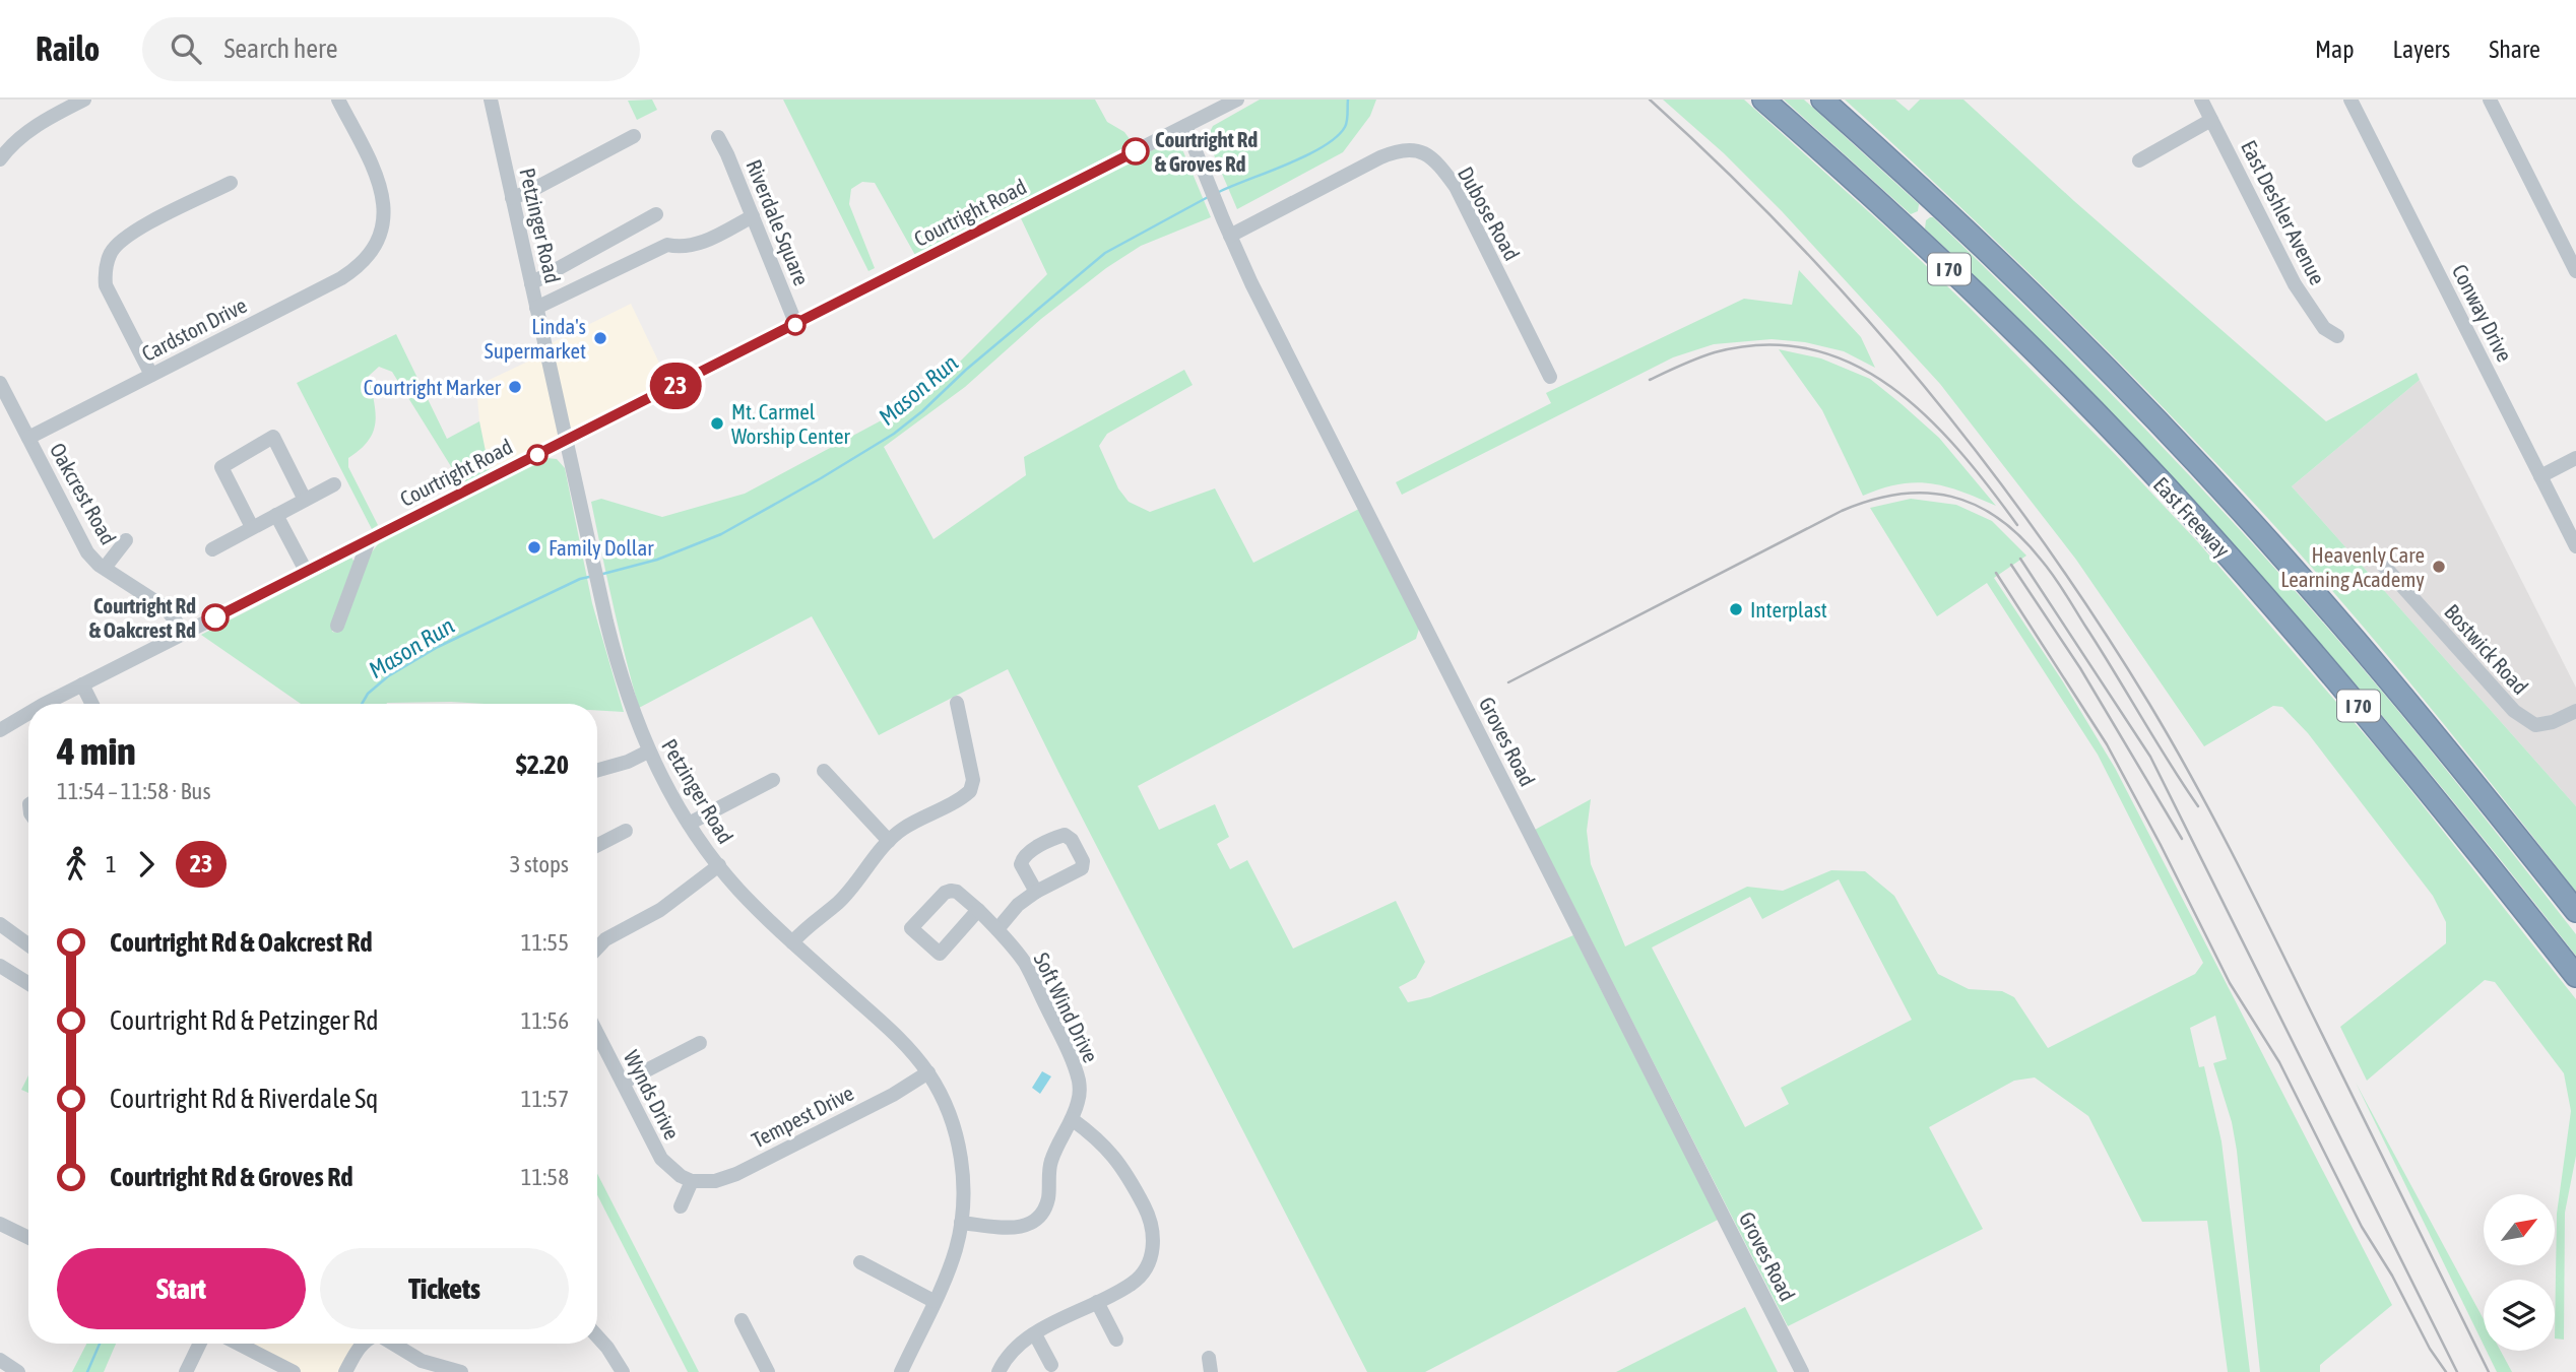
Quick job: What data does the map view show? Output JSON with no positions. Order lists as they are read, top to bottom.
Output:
{
  "streets": {
    "highway": ["I 70", "East Freeway"],
    "street": [
      "Courtright Road",
      "East Deshler Avenue",
      "Dubose Road",
      "Riverdale Square",
      "Petzinger Road",
      "Conway Drive",
      "Cardston Drive",
      "Oakcrest Road",
      "Bostwick Road",
      "Groves Road",
      "Soft Wind Drive",
      "Wynds Drive",
      "Tempest Drive"
    ]
  },
  "crossings": [
    ["Courtright Road", "Riverdale Square"],
    ["Courtright Road", "Petzinger Road"],
    ["Courtright Road", "Oakcrest Road"],
    ["Courtright Road", "Groves Road"],
    ["Dubose Road", "Groves Road"],
    ["Petzinger Road", "Soft Wind Drive"],
    ["Petzinger Road", "Tempest Drive"],
    ["Cardston Drive", "Oakcrest Road"],
    ["Wynds Drive", "Tempest Drive"]
  ],
  "water": ["Mason Run"],
  "places": [
    "Courtright Rd & Groves Rd",
    "Linda's Supermarket",
    "Courtright Marker",
    "Mt. Carmel Worship Center",
    "Family Dollar",
    "Heavenly Care Learning Academy",
    "Interplast",
    "Courtright Rd & Oakcrest Rd"
  ],
  "lines": ["bus line 23"],
  "north": "top right",
  "page": {
    "header": "Railo",
    "search": "Search here",
    "nav": ["Map", "Layers", "Share"],
    "on_map": "23",
    "heading": ["4 min", "11:54 – 11:58 · Bus", "$2.20"],
    "legs": ["1", "23", "3 stops"],
    "list": [
      {
        "name": "Courtright Rd & Oakcrest Rd",
        "value": "11:55"
      },
      {
        "name": "Courtright Rd & Petzinger Rd",
        "value": "11:56"
      },
      {
        "name": "Courtright Rd & Riverdale Sq",
        "value": "11:57"
      },
      {
        "name": "Courtright Rd & Groves Rd",
        "value": "11:58"
      }
    ],
    "buttons": ["Start", "Tickets"]
  }
}
